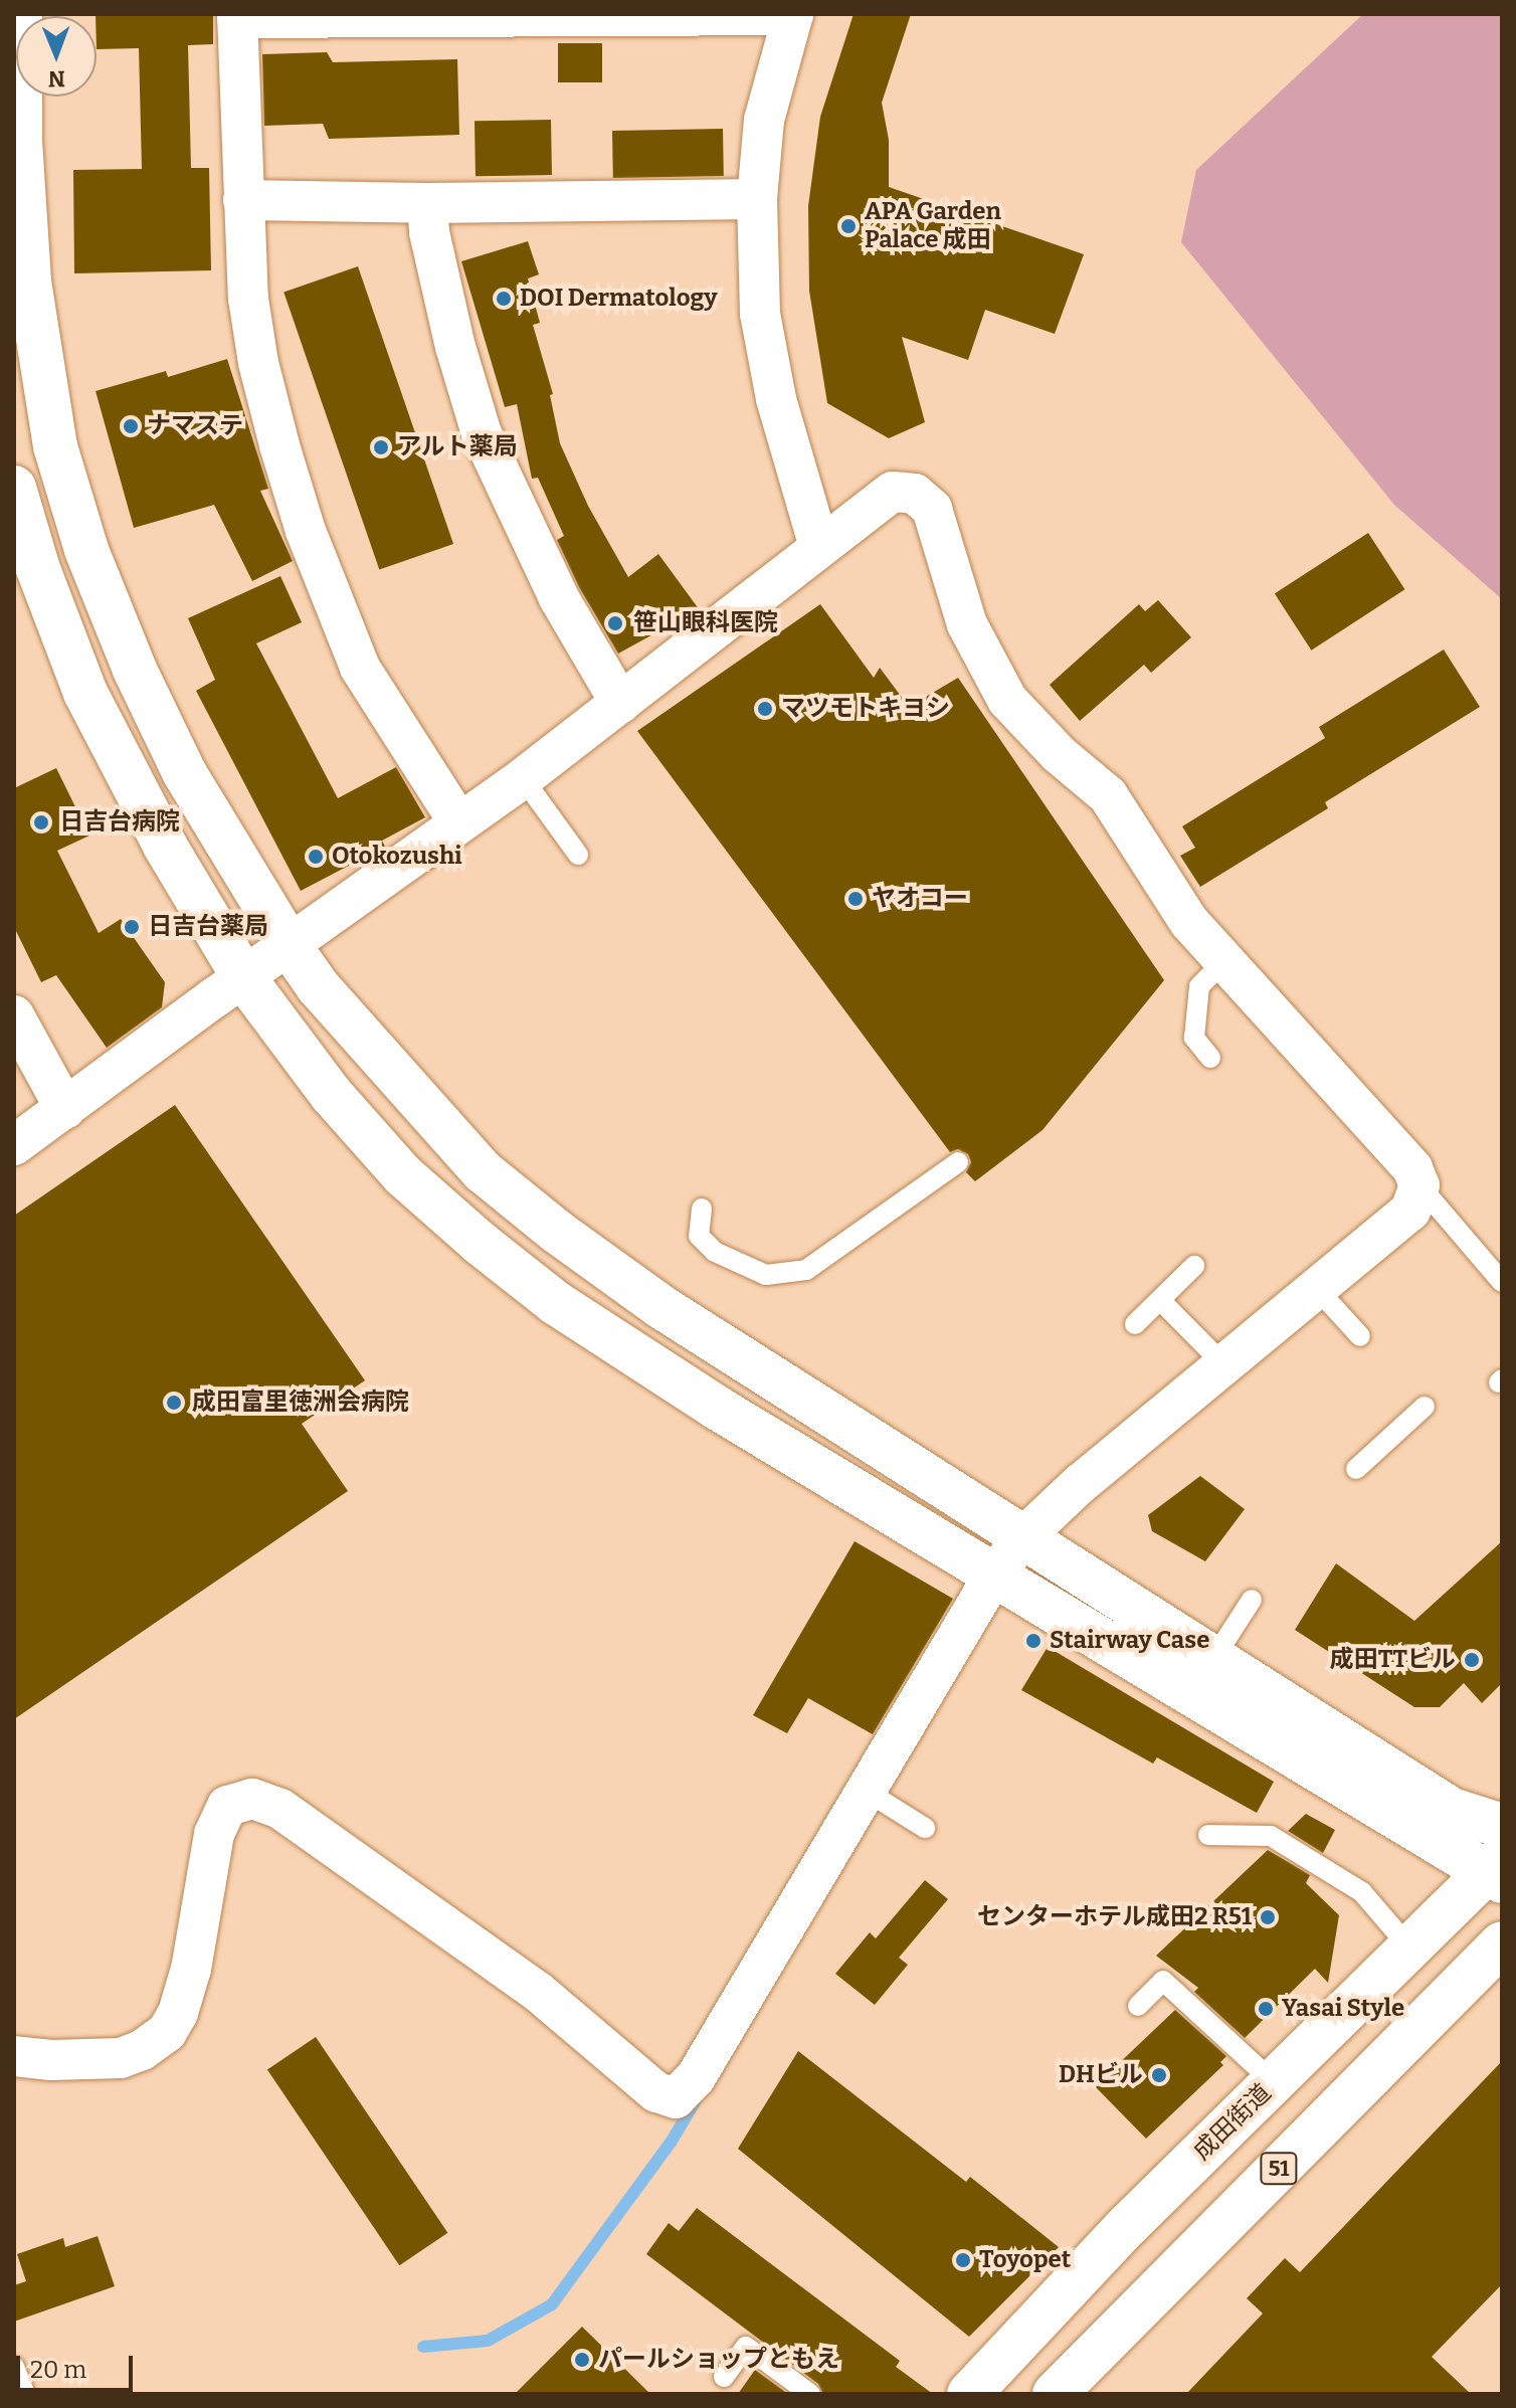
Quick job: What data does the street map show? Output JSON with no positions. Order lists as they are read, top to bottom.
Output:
{
  "streets": {
    "main road": ["成田街道", "51"]
  },
  "places": [
    "APA Garden Palace 成田",
    "DOI Dermatology",
    "ナマステ",
    "アルト薬局",
    "笹山眼科医院",
    "マツモトキヨシ",
    "日吉台病院",
    "Otokozushi",
    "ヤオコー",
    "日吉台薬局",
    "成田富里徳洲会病院",
    "Stairway Case",
    "成田TTビル",
    "センターホテル成田2 R51",
    "Yasai Style",
    "DHビル",
    "Toyopet",
    "パールショップともえ"
  ],
  "scale_bar": "20 m",
  "north": "bottom"
}
